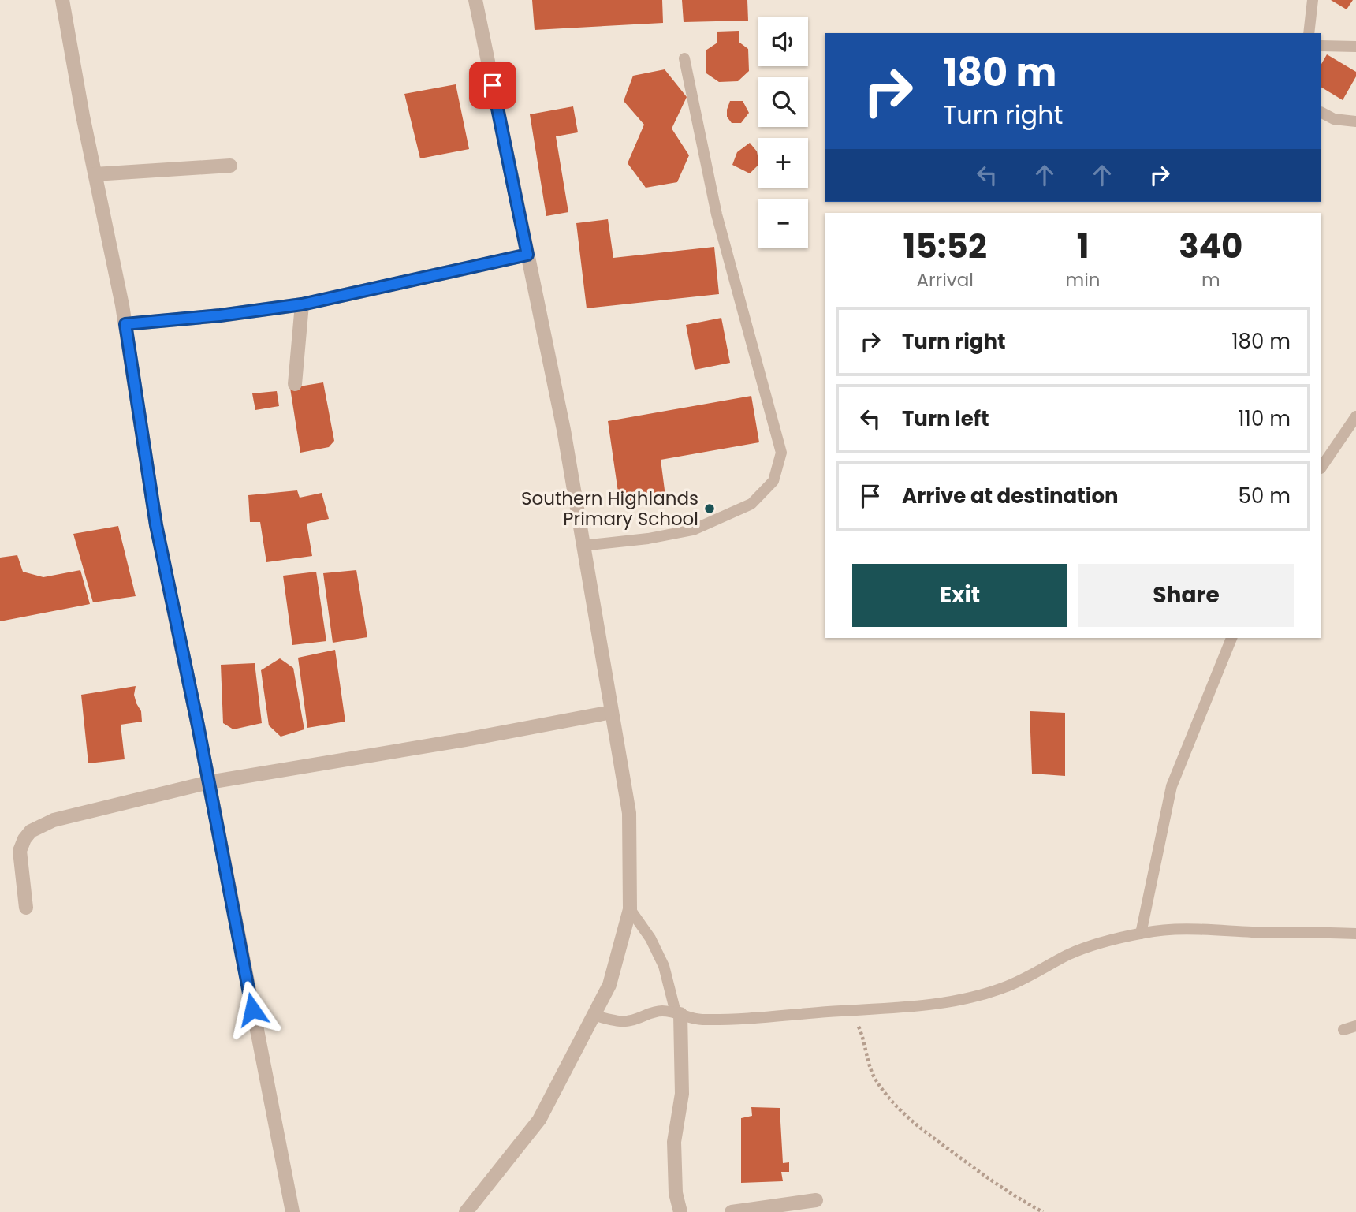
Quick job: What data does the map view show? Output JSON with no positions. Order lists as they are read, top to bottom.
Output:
{
  "places": ["Southern Highlands Primary School"],
  "page": {
    "map_buttons": ["+", "−"],
    "turn": ["180 m", "Turn right"],
    "eta": [
      "15:52",
      "Arrival",
      "1",
      "min",
      "340",
      "m"
    ],
    "list": [
      {
        "name": "Turn right",
        "value": "180 m"
      },
      {
        "name": "Turn left",
        "value": "110 m"
      },
      {
        "name": "Arrive at destination",
        "value": "50 m"
      }
    ],
    "buttons": ["Exit", "Share"]
  }
}
